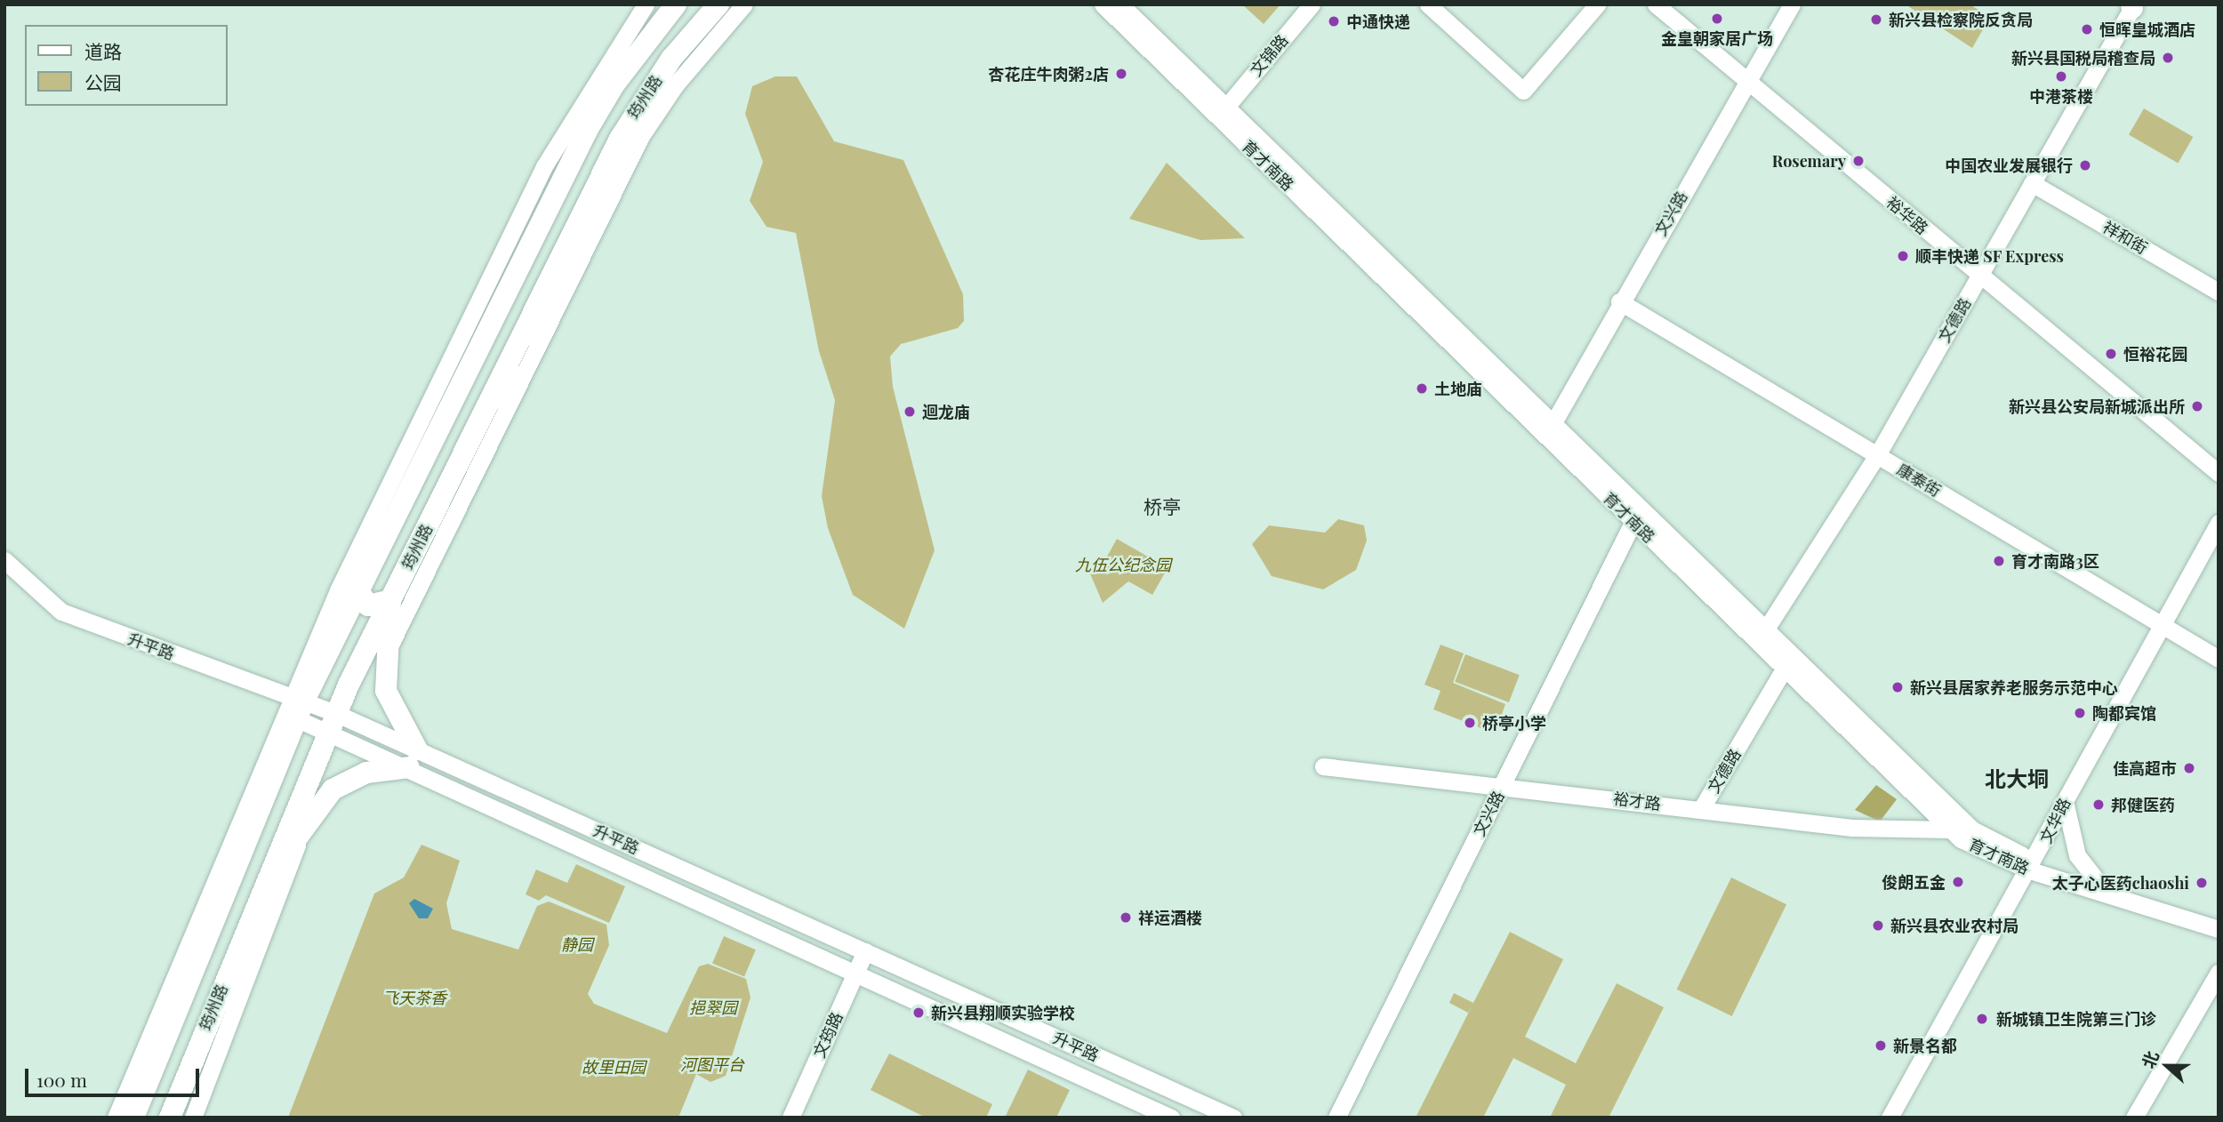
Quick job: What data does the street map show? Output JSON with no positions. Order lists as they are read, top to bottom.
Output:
{
  "streets": {
    "main road": ["筠州路"],
    "street": [
      "文锦路",
      "育才南路",
      "文兴路",
      "裕华路",
      "祥和街",
      "文德路",
      "康泰街",
      "升平路",
      "裕才路",
      "文华路",
      "文筠路"
    ]
  },
  "crossings": [
    ["文锦路", "育才南路"],
    ["筠州路", "升平路"],
    ["育才南路", "文兴路"],
    ["育才南路", "文德路"],
    ["育才南路", "裕才路"],
    ["育才南路", "文华路"],
    ["文兴路", "裕华路"],
    ["文兴路", "康泰街"],
    ["文兴路", "裕才路"],
    ["裕华路", "文德路"],
    ["祥和街", "文德路"],
    ["文德路", "康泰街"],
    ["文德路", "裕才路"],
    ["康泰街", "文华路"],
    ["升平路", "文筠路"]
  ],
  "districts": ["桥亭", "北大垌"],
  "parks": [
    "九伍公纪念园",
    "静园",
    "飞天茶香",
    "挹翠园",
    "河图平台",
    "故里田园"
  ],
  "places": [
    "金皇朝家居广场",
    "新兴县检察院反贪局",
    "中通快递",
    "恒晖皇城酒店",
    "新兴县国税局稽查局",
    "杏花庄牛肉粥2店",
    "中港茶楼",
    "Rosemary",
    "中国农业发展银行",
    "顺丰快递 SF Express",
    "恒裕花园",
    "土地庙",
    "新兴县公安局新城派出所",
    "迴龙庙",
    "育才南路3区",
    "新兴县居家养老服务示范中心",
    "陶都宾馆",
    "桥亭小学",
    "佳高超市",
    "邦健医药",
    "俊朗五金",
    "太子心医药chaoshi",
    "祥运酒楼",
    "新兴县农业农村局",
    "新兴县翔顺实验学校",
    "新城镇卫生院第三门诊",
    "新景名都"
  ],
  "legend": ["道路", "公园"],
  "scale_bar": "100 m",
  "north": "left"
}
